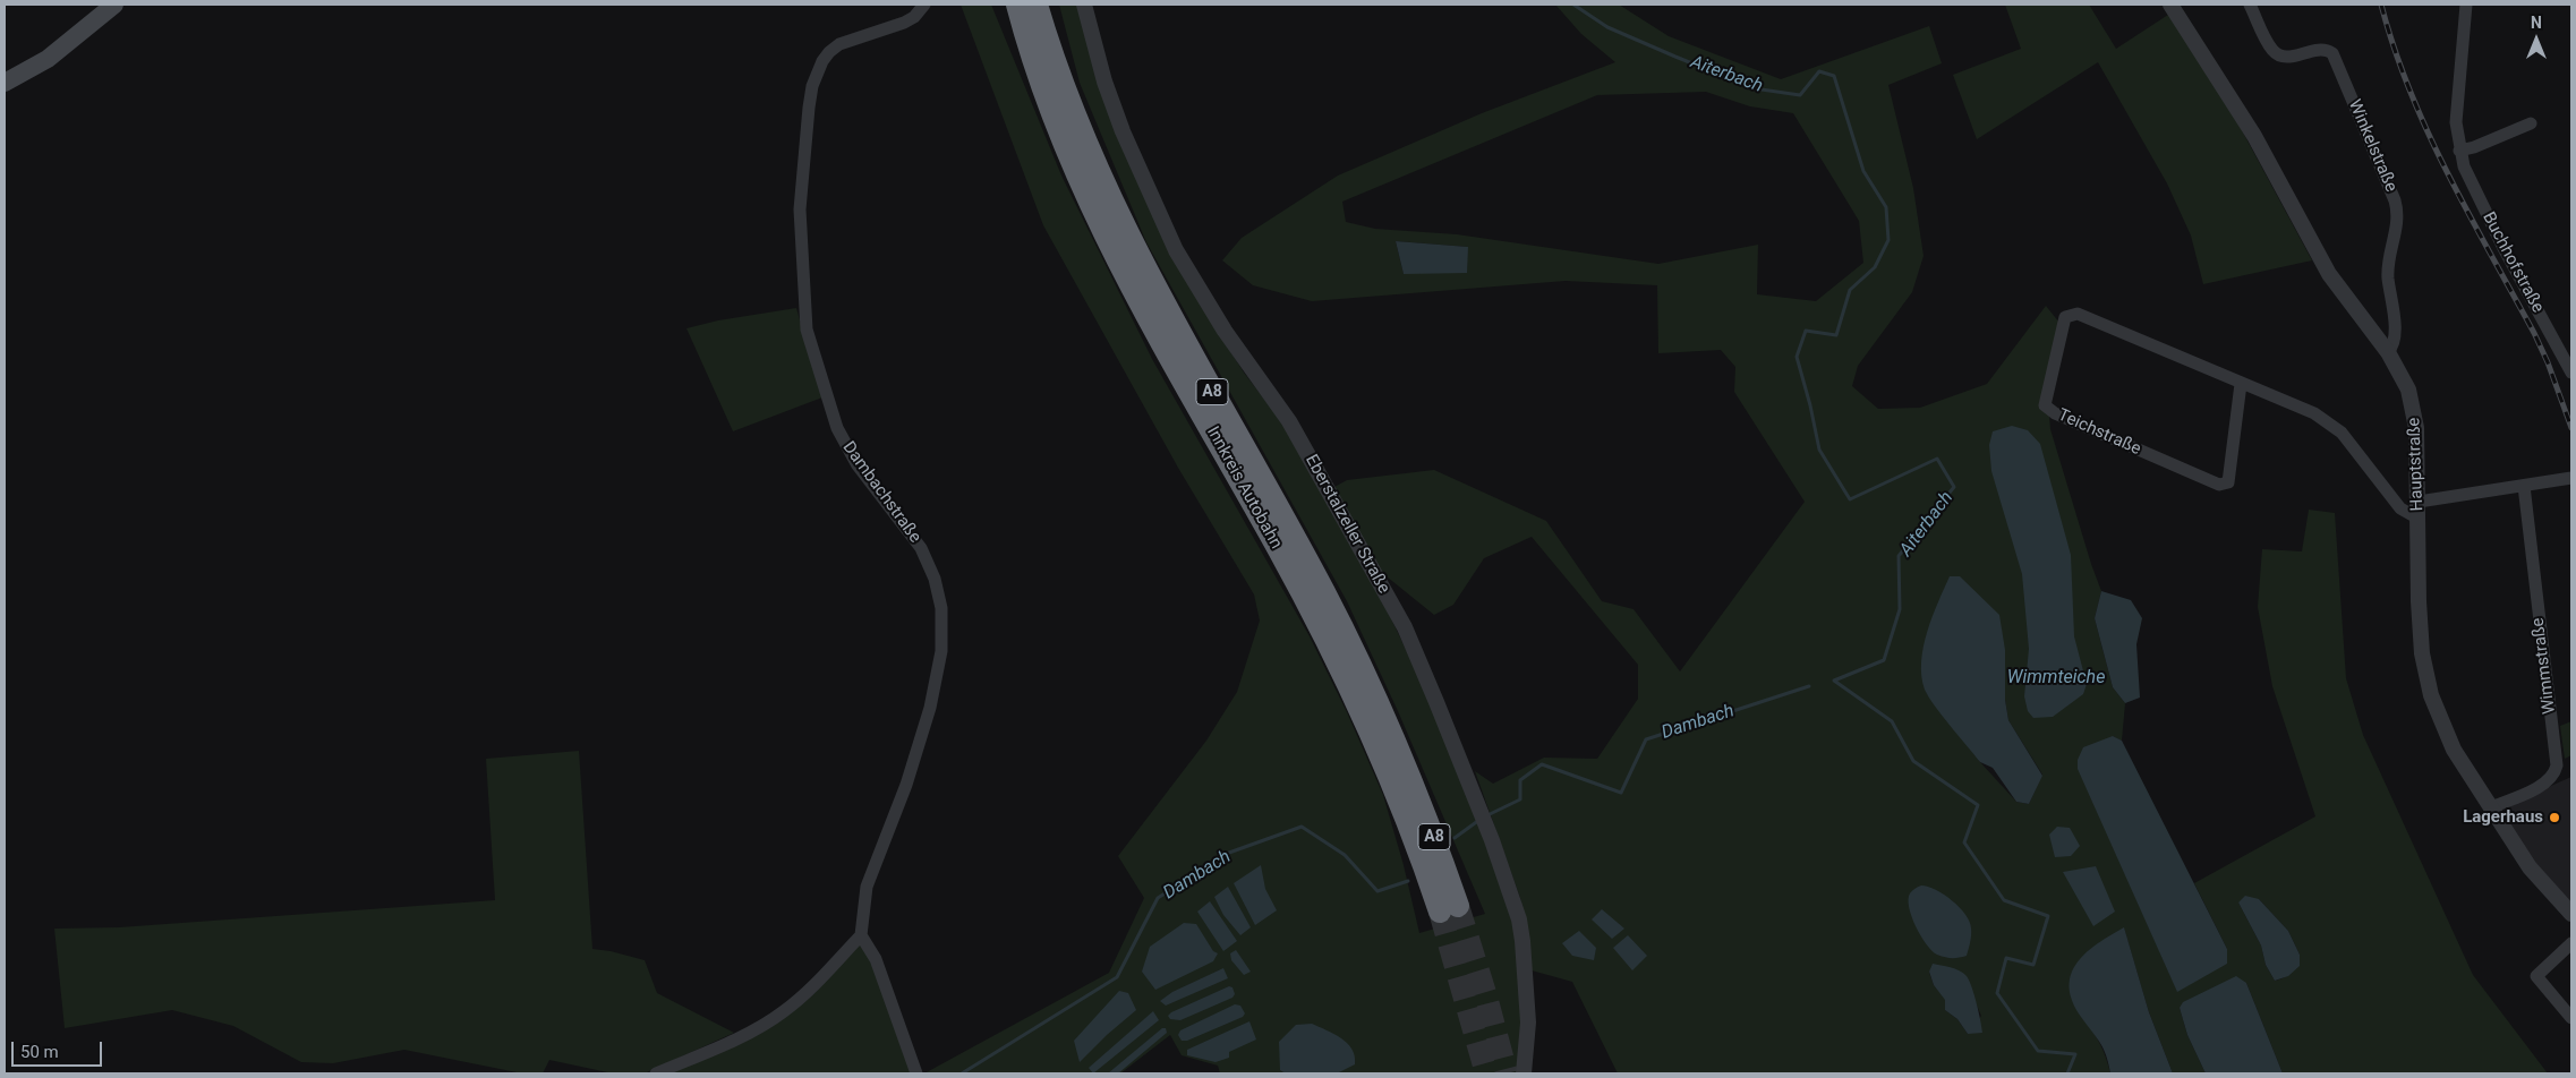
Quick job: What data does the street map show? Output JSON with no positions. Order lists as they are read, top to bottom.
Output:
{
  "streets": {
    "highway": ["A8", "Innkreis Autobahn"],
    "street": [
      "Winkelstraße",
      "Buchhofstraße",
      "Teichstraße",
      "Hauptstraße",
      "Dambachstraße",
      "Eberstalzeller Straße",
      "Wimmstraße"
    ]
  },
  "crossings": [
    ["Winkelstraße", "Hauptstraße"],
    ["Teichstraße", "Hauptstraße"],
    ["Hauptstraße", "Wimmstraße"]
  ],
  "water": ["Aiterbach", "Wimmteiche", "Dambach"],
  "places": ["Lagerhaus"],
  "scale_bar": "50 m",
  "north": "top"
}
